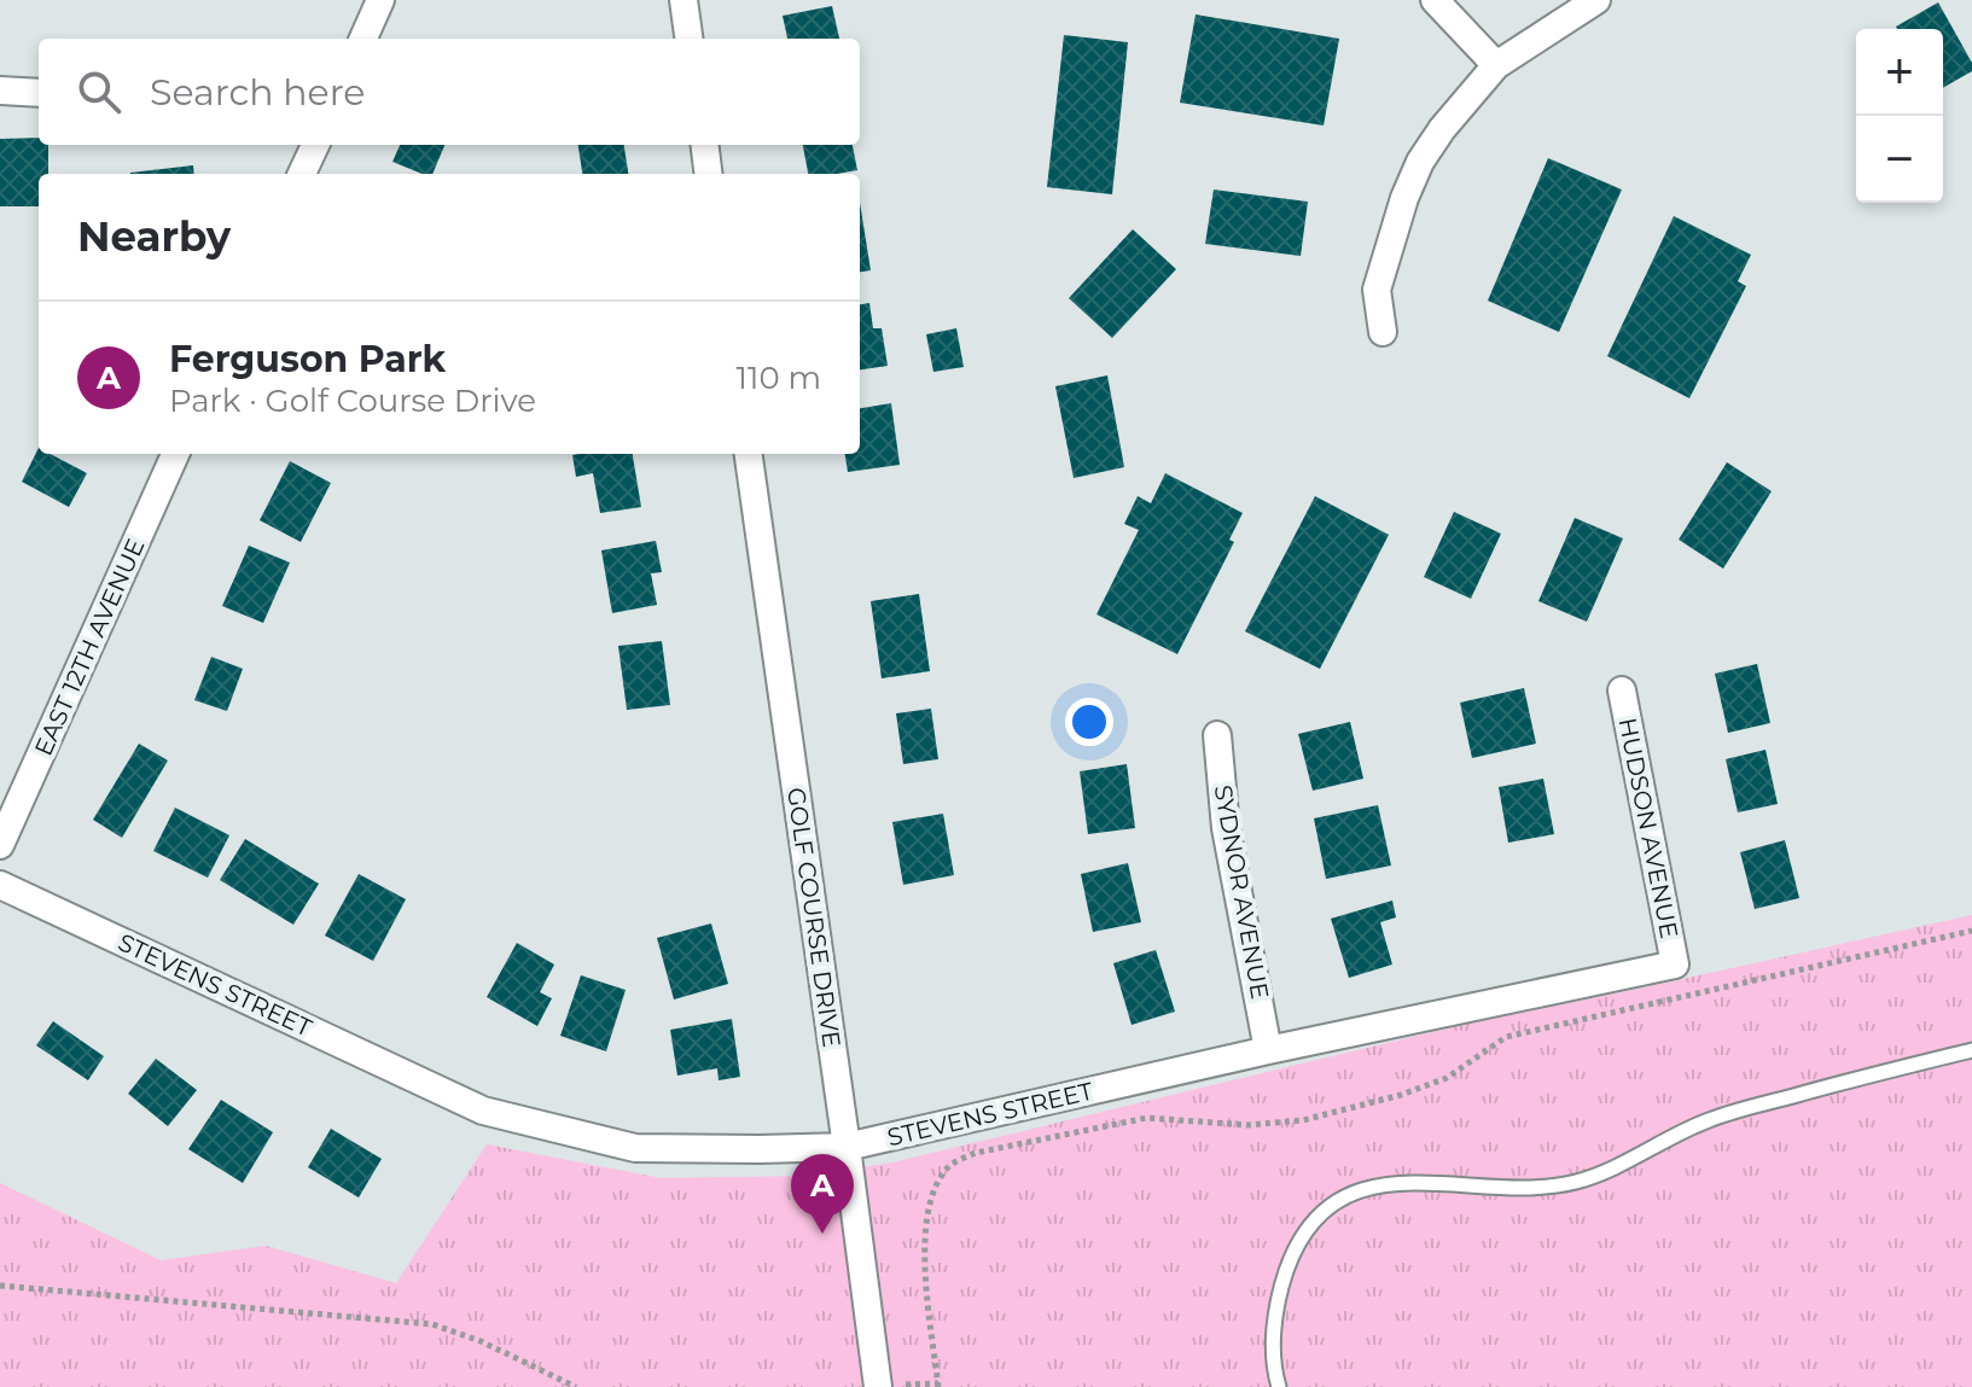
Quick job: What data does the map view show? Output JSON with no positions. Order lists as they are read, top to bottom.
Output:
{
  "streets": {
    "street": [
      "EAST 12TH AVENUE",
      "HUDSON AVENUE",
      "SYDNOR AVENUE",
      "GOLF COURSE DRIVE",
      "STEVENS STREET"
    ]
  },
  "crossings": [
    ["HUDSON AVENUE", "STEVENS STREET"],
    ["SYDNOR AVENUE", "STEVENS STREET"],
    ["GOLF COURSE DRIVE", "STEVENS STREET"]
  ],
  "page": {
    "map_buttons": ["+", "−"],
    "search": "Search here",
    "heading": "Nearby",
    "list": [
      {
        "mark": "A",
        "name": "Ferguson Park",
        "note": "Park · Golf Course Drive",
        "value": "110 m"
      }
    ],
    "pins": "A"
  }
}
